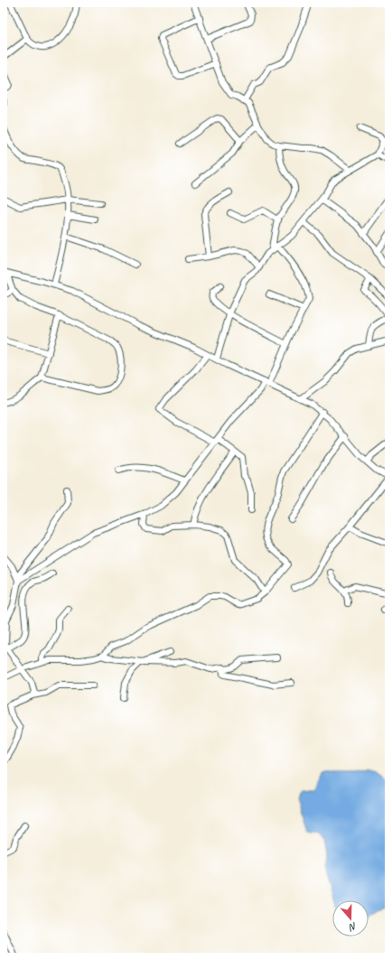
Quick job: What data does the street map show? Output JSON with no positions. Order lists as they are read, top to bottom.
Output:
{
  "north": "bottom"
}
